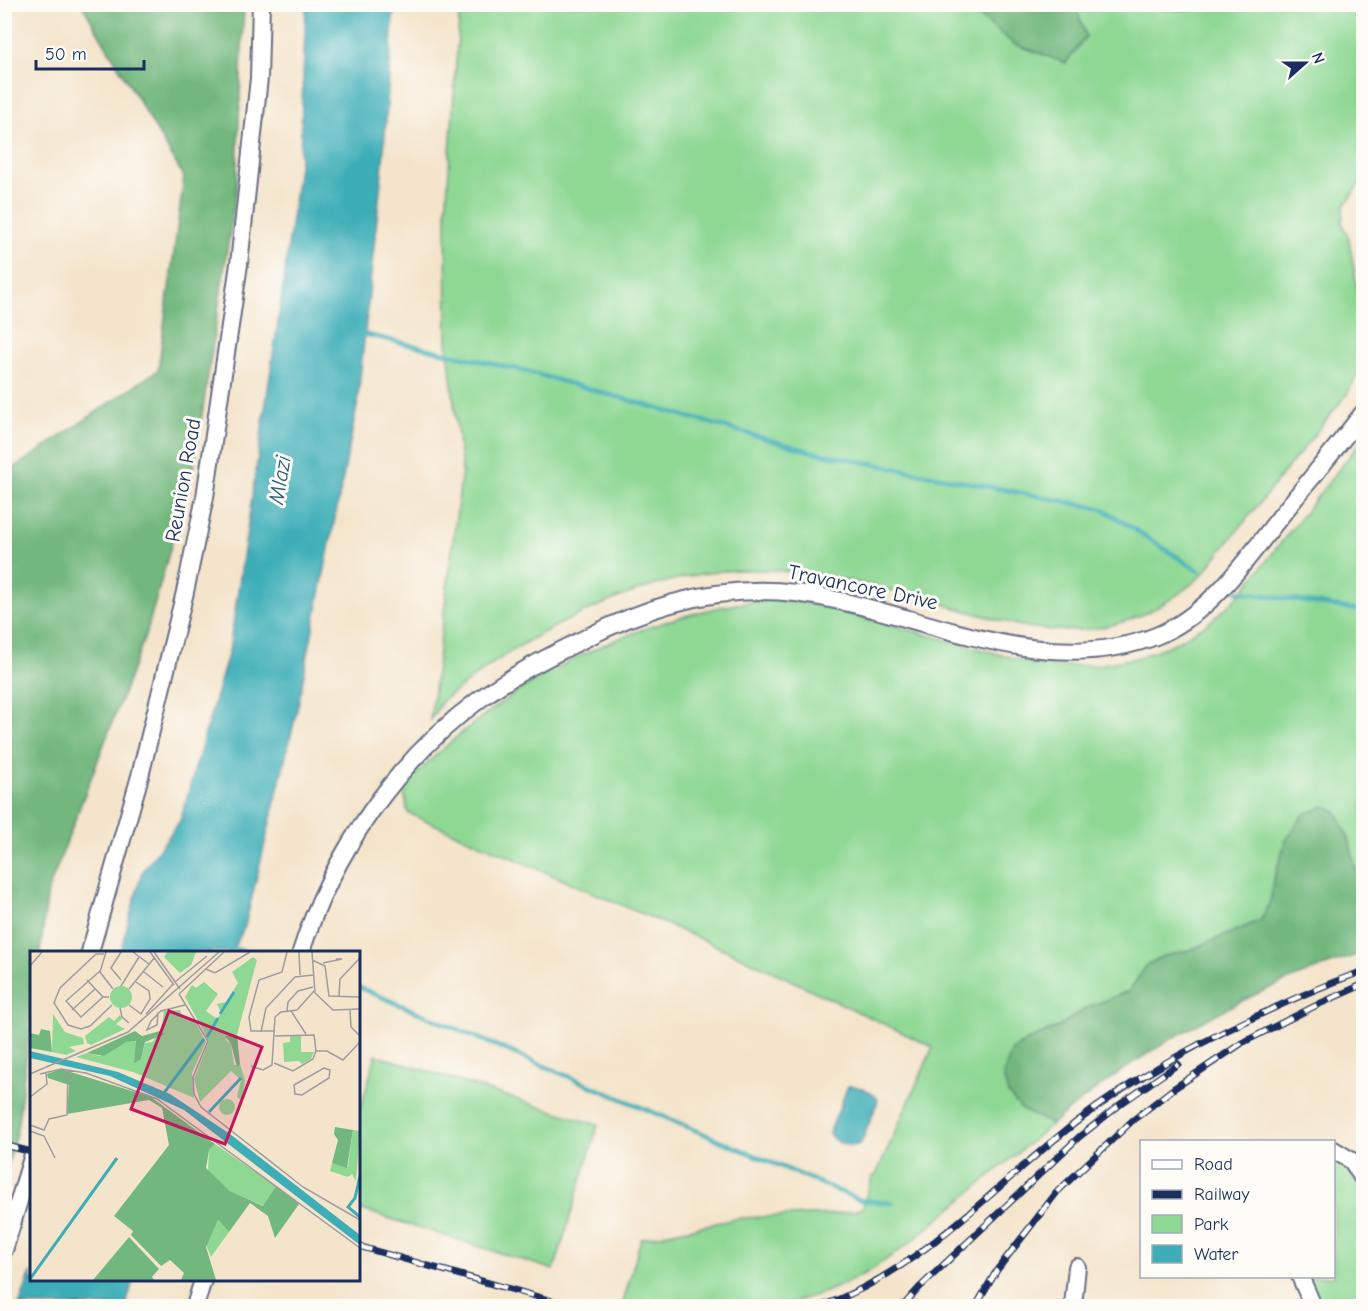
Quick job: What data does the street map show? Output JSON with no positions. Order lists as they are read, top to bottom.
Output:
{
  "streets": {
    "street": ["Reunion Road", "Travancore Drive"]
  },
  "water": ["Mlazi"],
  "legend": [
    "Road",
    "Railway",
    "Park",
    "Water"
  ],
  "scale_bar": "50 m",
  "north": "right"
}
